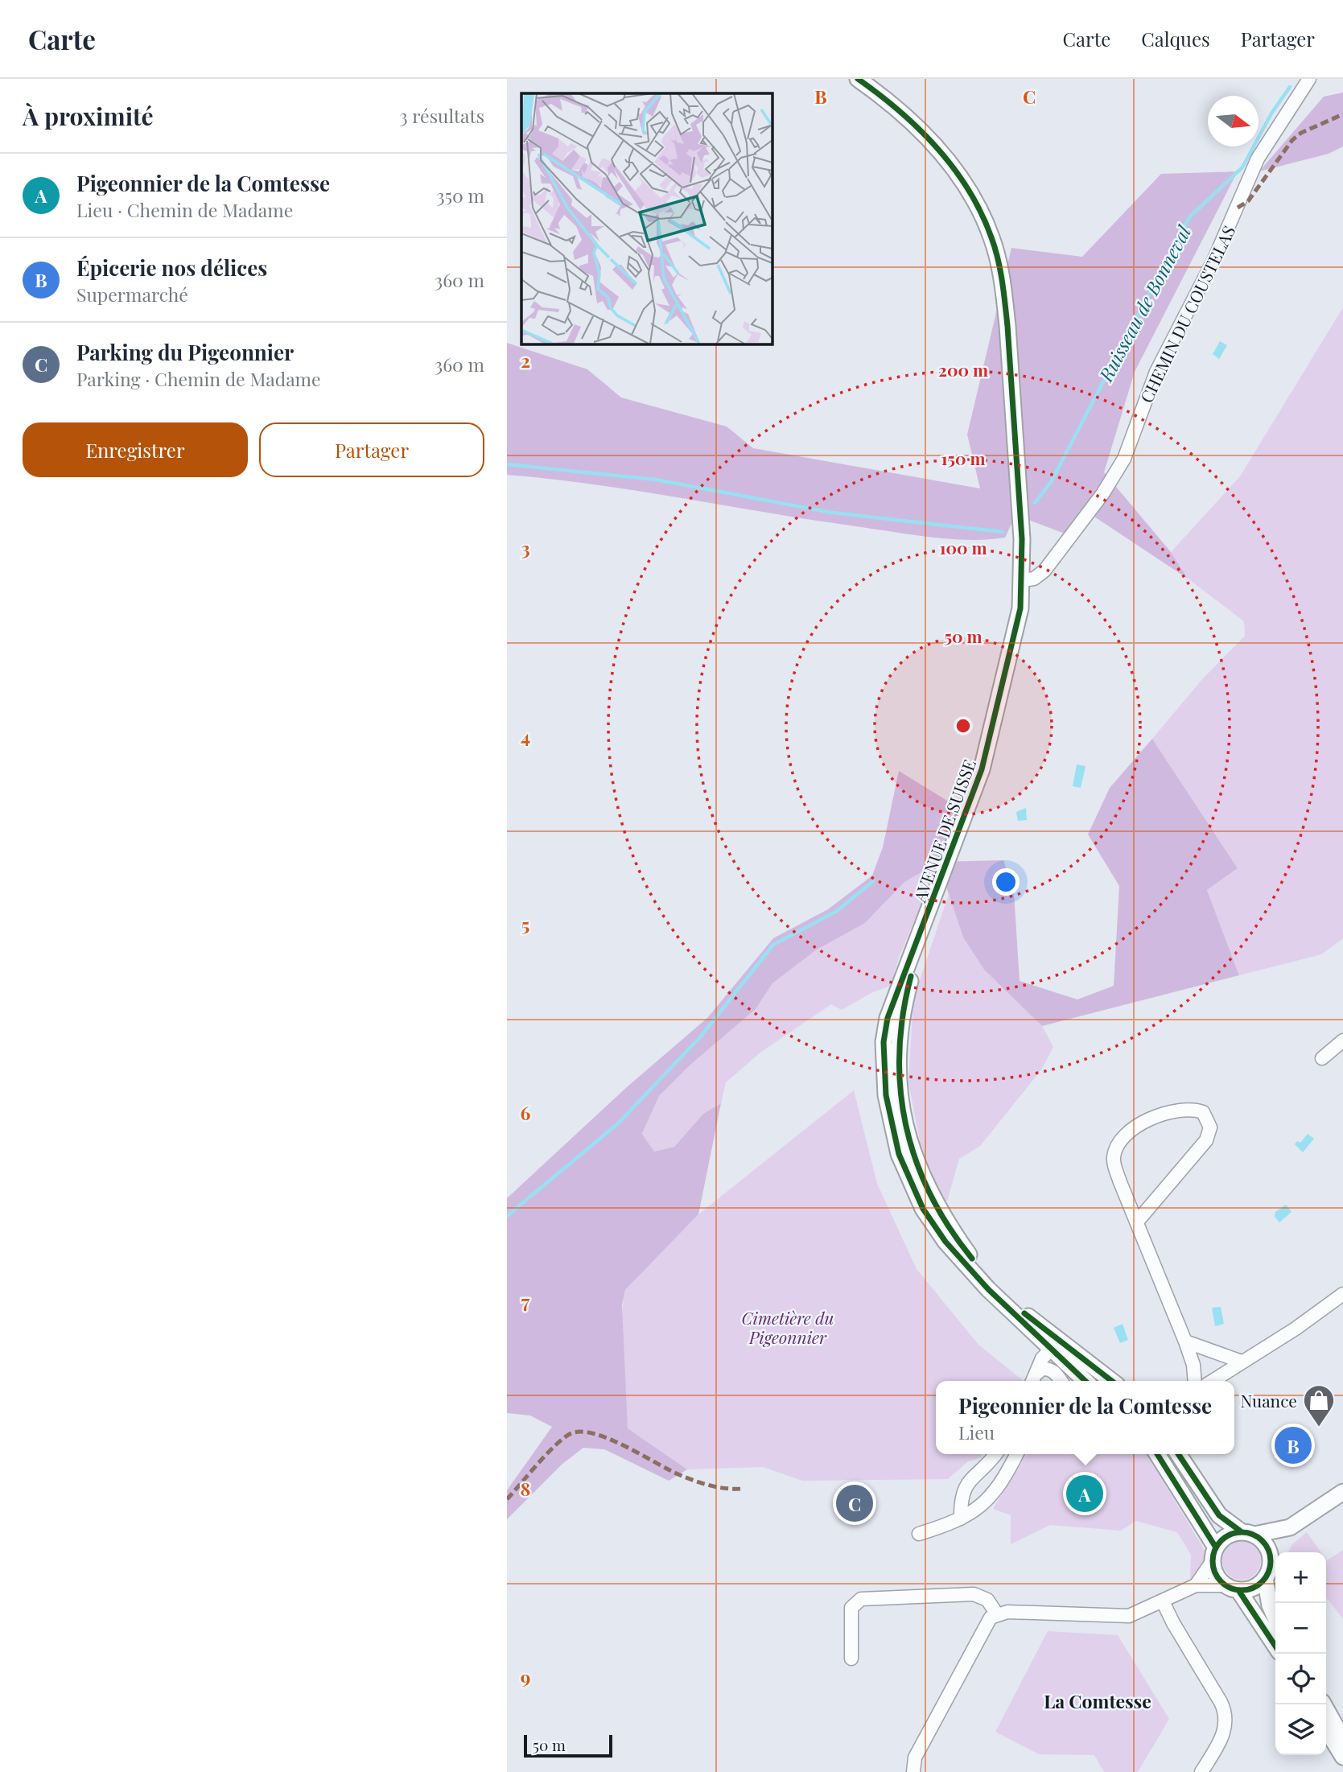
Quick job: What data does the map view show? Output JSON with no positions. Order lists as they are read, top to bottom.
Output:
{
  "streets": {
    "street": ["CHEMIN DU COUSTELAS", "AVENUE DE SUISSE"]
  },
  "crossings": [
    ["CHEMIN DU COUSTELAS", "AVENUE DE SUISSE"]
  ],
  "districts": ["La Comtesse"],
  "water": ["Ruisseau de Bonneval"],
  "parks": ["Cimetière du Pigeonnier"],
  "places": {
    "shop": ["Nuance"]
  },
  "scale_bar": "50 m",
  "north": "right",
  "page": {
    "header": "Carte",
    "nav": ["Carte", "Calques", "Partager"],
    "heading": ["À proximité", "3 résultats"],
    "list": [
      {
        "mark": "A",
        "name": "Pigeonnier de la Comtesse",
        "note": "Lieu · Chemin de Madame",
        "value": "350 m"
      },
      {
        "mark": "B",
        "name": "Épicerie nos délices",
        "note": "Supermarché",
        "value": "360 m"
      },
      {
        "mark": "C",
        "name": "Parking du Pigeonnier",
        "note": "Parking · Chemin de Madame",
        "value": "360 m"
      }
    ],
    "buttons": ["Enregistrer", "Partager"],
    "popup": ["Pigeonnier de la Comtesse", "Lieu"],
    "pins": ["B", "A", "C"],
    "map_buttons": ["+", "−"],
    "scale": "50 m"
  },
  "grid": {
    "columns": ["B", "C"],
    "rows": [
      "2",
      "3",
      "4",
      "5",
      "6",
      "7",
      "8",
      "9"
    ]
  },
  "rings": [
    "200 m",
    "150 m",
    "100 m",
    "50 m"
  ]
}
